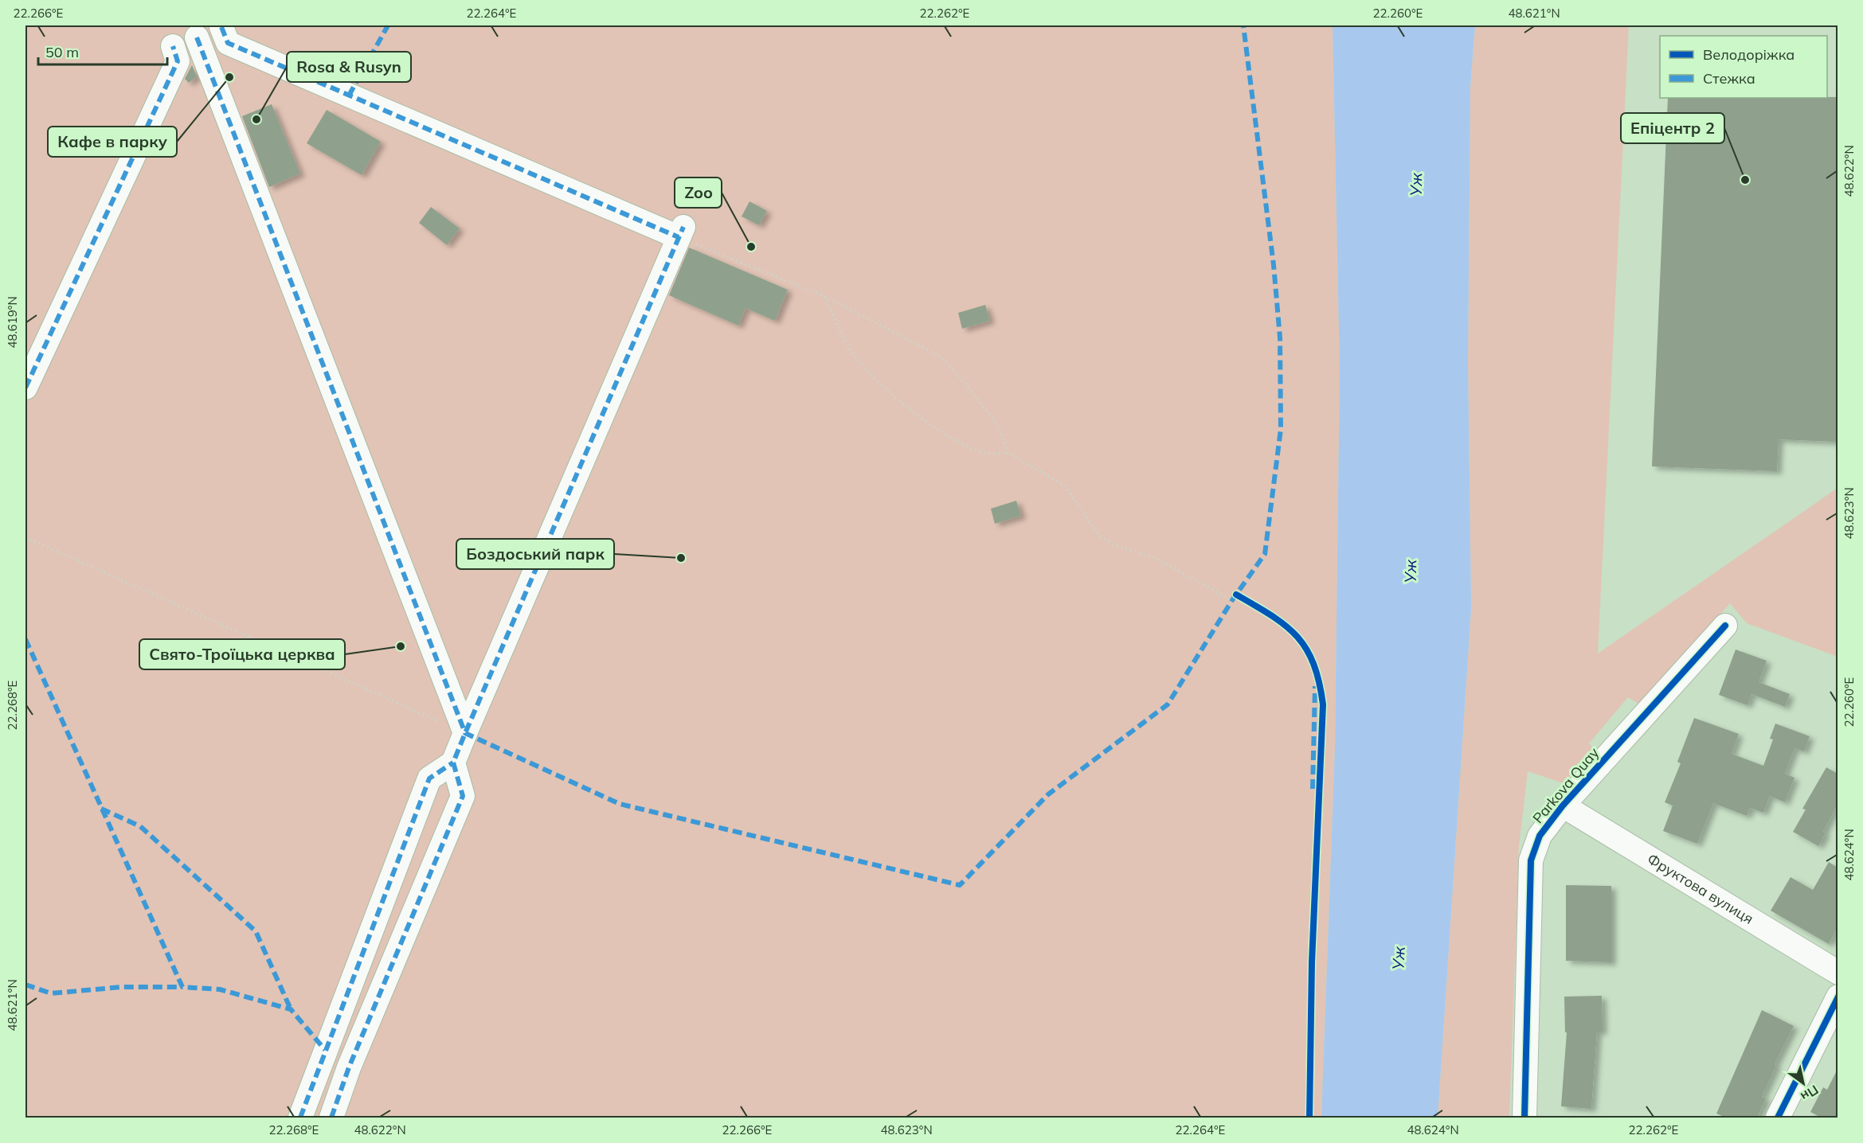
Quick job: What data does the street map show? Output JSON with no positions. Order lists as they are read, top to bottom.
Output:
{
  "streets": {
    "street": ["Parkova Quay", "Фруктова вулиця"]
  },
  "crossings": [
    ["Parkova Quay", "Фруктова вулиця"]
  ],
  "water": ["Уж"],
  "places": [
    "Кафе в парку",
    "Rosa & Rusyn",
    "Епіцентр 2",
    "Zoo",
    "Боздоський парк",
    "Свято-Троїцька церква"
  ],
  "legend": ["Велодоріжка", "Стежка"],
  "scale_bar": "50 m",
  "north": "bottom right",
  "coordinates": [
    "22.266°E",
    "22.264°E",
    "22.262°E",
    "22.260°E",
    "48.621°N",
    "48.622°N",
    "48.619°N",
    "48.623°N",
    "22.268°E",
    "48.624°N"
  ]
}
